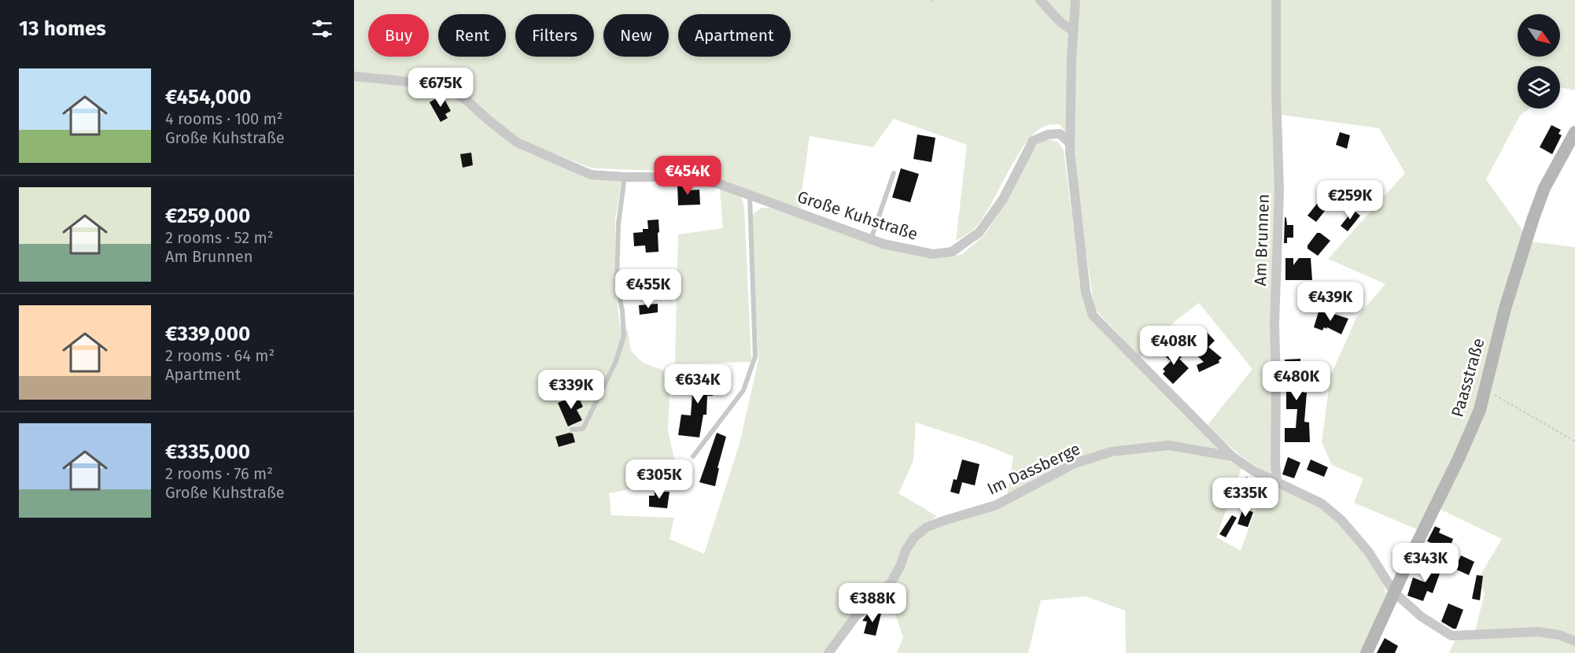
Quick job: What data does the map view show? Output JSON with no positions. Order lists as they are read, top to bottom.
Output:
{
  "streets": {
    "street": [
      "Große Kuhstraße",
      "Am Brunnen",
      "Paasstraße",
      "Im Dassberge"
    ]
  },
  "north": "bottom right",
  "page": {
    "heading": "13 homes",
    "chip": [
      "Buy",
      "Rent",
      "Filters",
      "New",
      "Apartment"
    ],
    "list": [
      {
        "name": "€454,000",
        "note": "4 rooms · 100 m² · Große Kuhstraße"
      },
      {
        "name": "€259,000",
        "note": "2 rooms · 52 m² · Am Brunnen"
      },
      {
        "name": "€339,000",
        "note": "2 rooms · 64 m² · Apartment"
      },
      {
        "name": "€335,000",
        "note": "2 rooms · 76 m² · Große Kuhstraße"
      }
    ],
    "price": [
      "€675K",
      "€454K",
      "€259K",
      "€455K",
      "€439K",
      "€408K",
      "€480K",
      "€634K",
      "€339K",
      "€305K",
      "€335K",
      "€343K",
      "€388K"
    ]
  }
}
